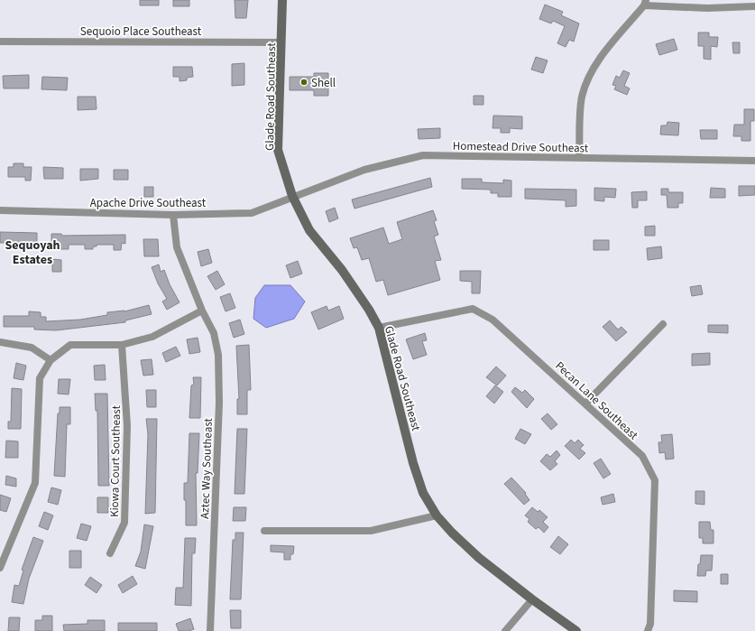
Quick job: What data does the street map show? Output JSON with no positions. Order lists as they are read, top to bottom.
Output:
{
  "streets": {
    "street": [
      "Sequoio Place Southeast",
      "Glade Road Southeast",
      "Homestead Drive Southeast",
      "Apache Drive Southeast",
      "Pecan Lane Southeast",
      "Kiowa Court Southeast",
      "Aztec Way Southeast"
    ]
  },
  "crossings": [
    ["Sequoio Place Southeast", "Glade Road Southeast"],
    ["Glade Road Southeast", "Homestead Drive Southeast"],
    ["Glade Road Southeast", "Apache Drive Southeast"],
    ["Glade Road Southeast", "Pecan Lane Southeast"],
    ["Homestead Drive Southeast", "Apache Drive Southeast"],
    ["Apache Drive Southeast", "Aztec Way Southeast"]
  ],
  "districts": ["Sequoyah Estates"],
  "places": ["Shell"]
}
